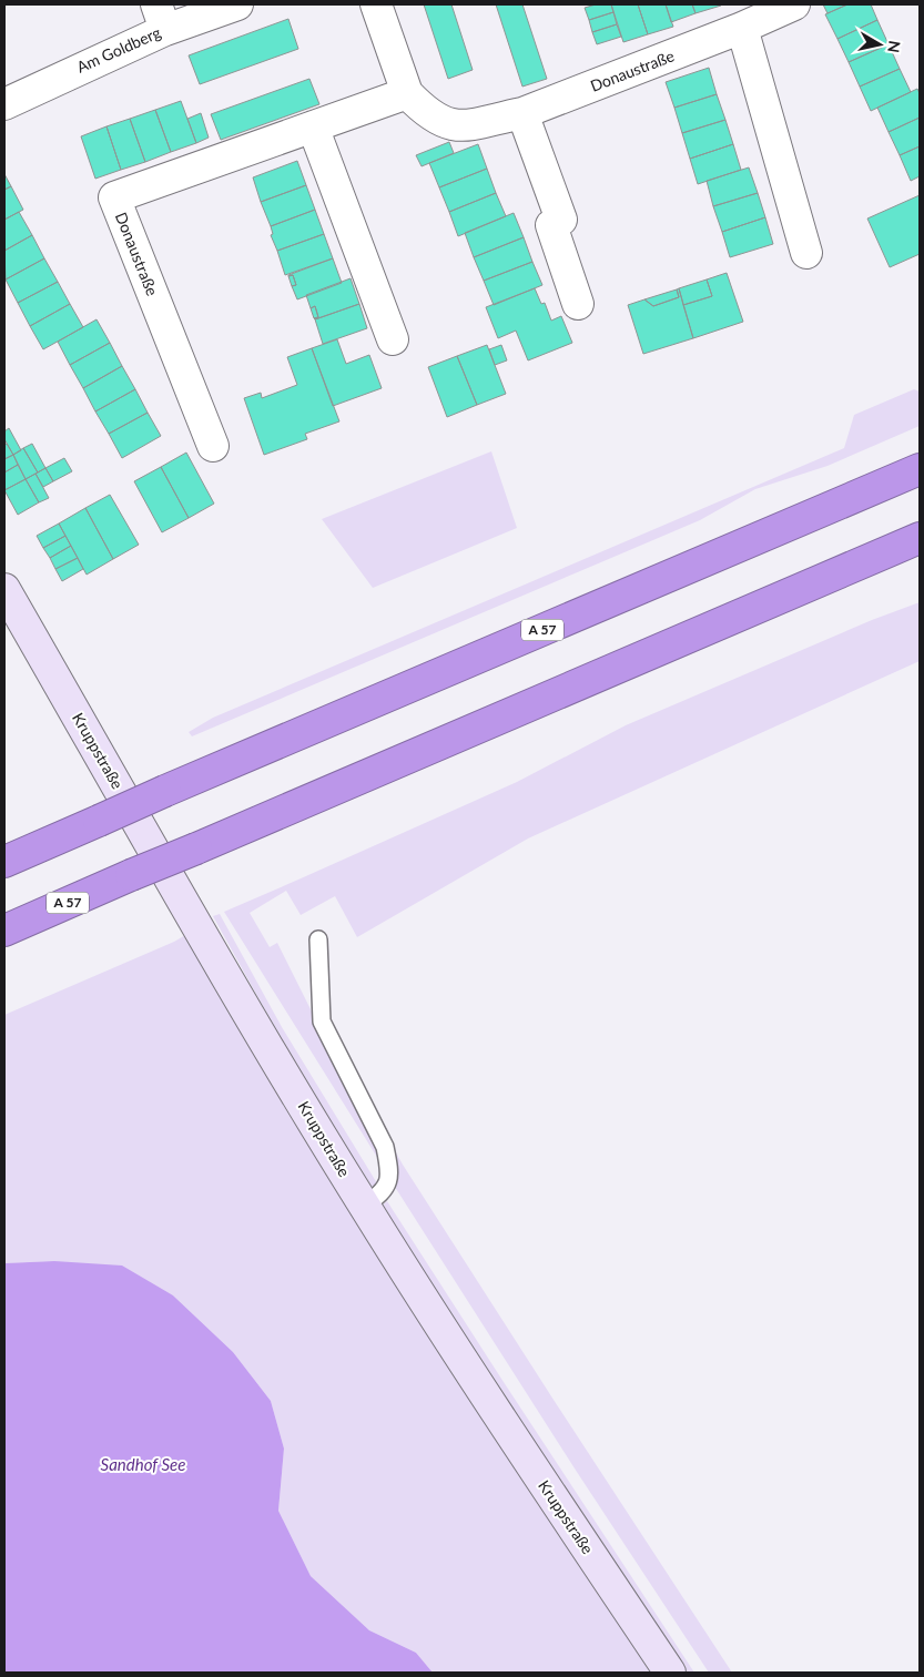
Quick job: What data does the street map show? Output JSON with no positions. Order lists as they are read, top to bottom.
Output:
{
  "streets": {
    "highway": ["A 57"],
    "street": ["Am Goldberg", "Donaustraße", "Kruppstraße"]
  },
  "water": ["Sandhof See"],
  "north": "right"
}
